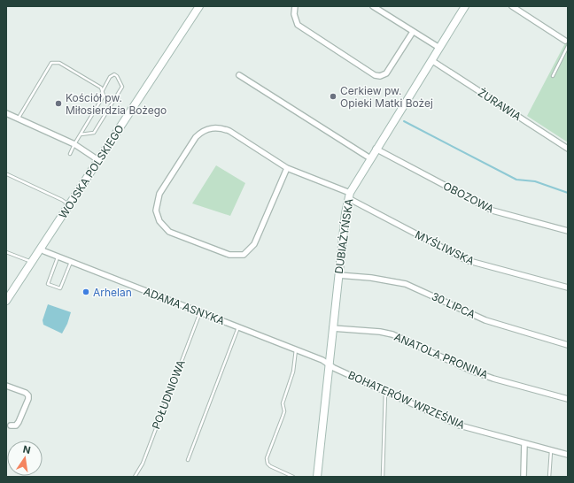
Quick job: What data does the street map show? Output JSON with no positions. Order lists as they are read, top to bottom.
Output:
{
  "streets": {
    "street": [
      "ŻURAWIA",
      "WOJSKA POLSKIEGO",
      "OBOZOWA",
      "DUBIAŻYŃSKA",
      "MYŚLIWSKA",
      "30 LIPCA",
      "ADAMA ASNYKA",
      "ANATOLA PRONINA",
      "BOHATERÓW WRZEŚNIA"
    ],
    "lane": ["POŁUDNIOWA"]
  },
  "crossings": [
    ["ŻURAWIA", "DUBIAŻYŃSKA"],
    ["WOJSKA POLSKIEGO", "ADAMA ASNYKA"],
    ["OBOZOWA", "DUBIAŻYŃSKA"],
    ["DUBIAŻYŃSKA", "MYŚLIWSKA"],
    ["DUBIAŻYŃSKA", "30 LIPCA"],
    ["DUBIAŻYŃSKA", "ADAMA ASNYKA"],
    ["DUBIAŻYŃSKA", "ANATOLA PRONINA"],
    ["DUBIAŻYŃSKA", "BOHATERÓW WRZEŚNIA"],
    ["ADAMA ASNYKA", "POŁUDNIOWA"],
    ["ADAMA ASNYKA", "BOHATERÓW WRZEŚNIA"]
  ],
  "places": ["Cerkiew pw. Opieki Matki Bożej", "Kościół pw. Miłosierdzia Bożego", "Arhelan"],
  "north": "top"
}
